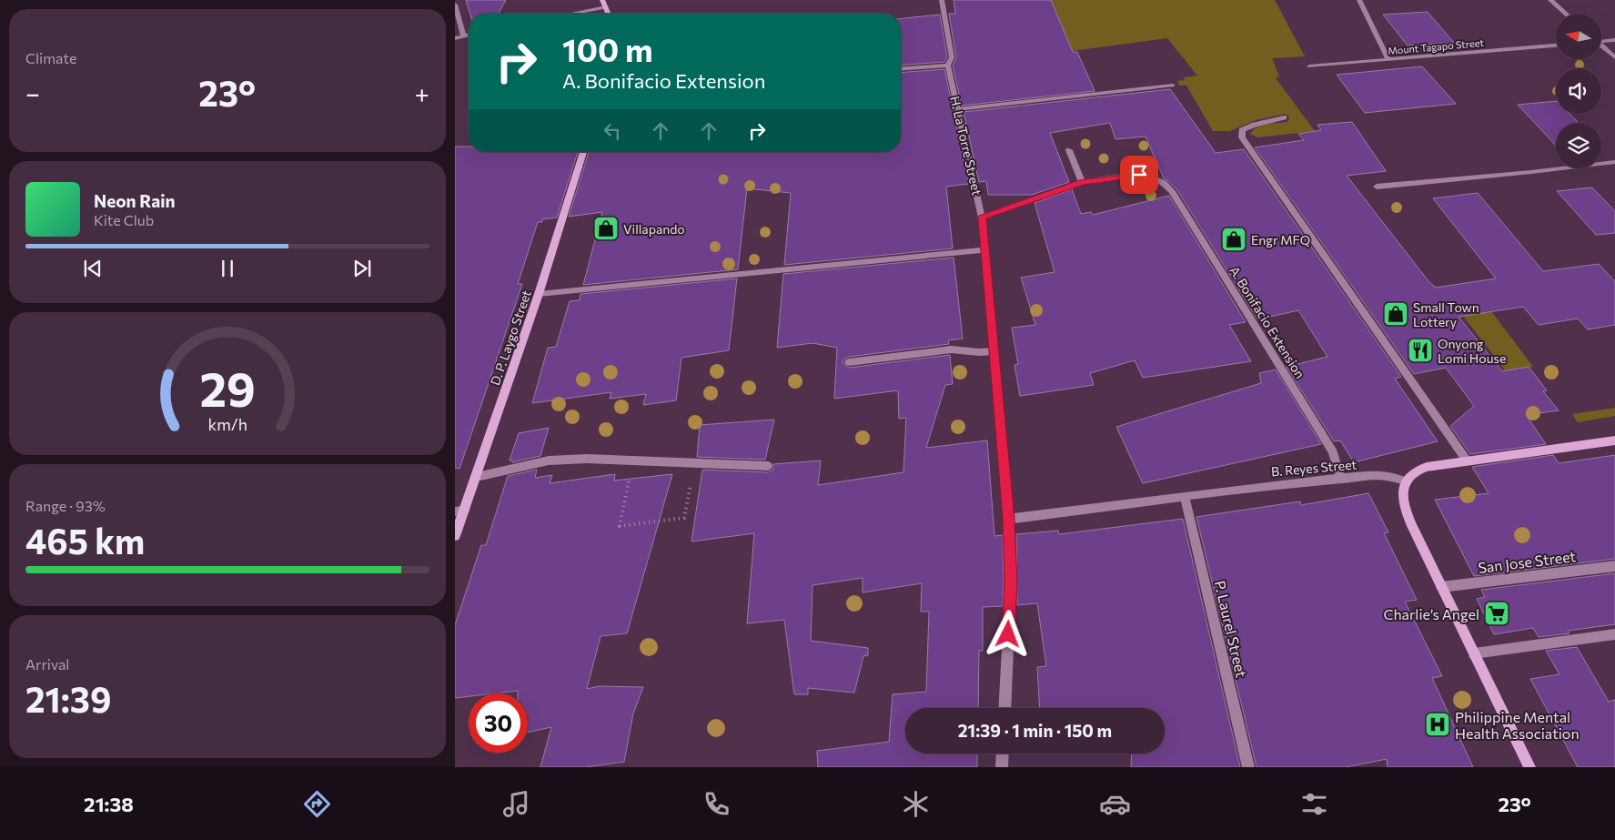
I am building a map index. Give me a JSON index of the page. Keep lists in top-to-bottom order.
{
  "streets": {
    "main road": ["D. P. Laygo Street"],
    "street": [
      "Mount Tagapo Street",
      "H. La Torre Street",
      "A. Bonifacio Extension",
      "B. Reyes Street",
      "San Jose Street",
      "P. Laurel Street"
    ]
  },
  "crossings": [
    ["H. La Torre Street", "A. Bonifacio Extension"],
    ["H. La Torre Street", "B. Reyes Street"],
    ["A. Bonifacio Extension", "B. Reyes Street"],
    ["B. Reyes Street", "P. Laurel Street"]
  ],
  "places": {
    "shop": ["Villapando", "Engr MFQ", "Small Town Lottery"],
    "restaurant": ["Onyong Lomi House"],
    "supermarket": ["Charlie’s Angel"],
    "hospital": ["Philippine Mental Health Association"]
  },
  "north": "left",
  "page": {
    "tile": [
      "Climate",
      ["Range · 93%", "465 km"],
      ["Arrival", "21:39"]
    ],
    "turn": ["100 m", "A. Bonifacio Extension"],
    "heat": ["−", "23°", "+"],
    "song": ["Neon Rain", "Kite Club"],
    "limit": "30",
    "trip": "21:39 · 1 min · 150 m",
    "tabs": ["21:38", "23°"],
    "gauge": ["29", "km/h"]
  }
}
